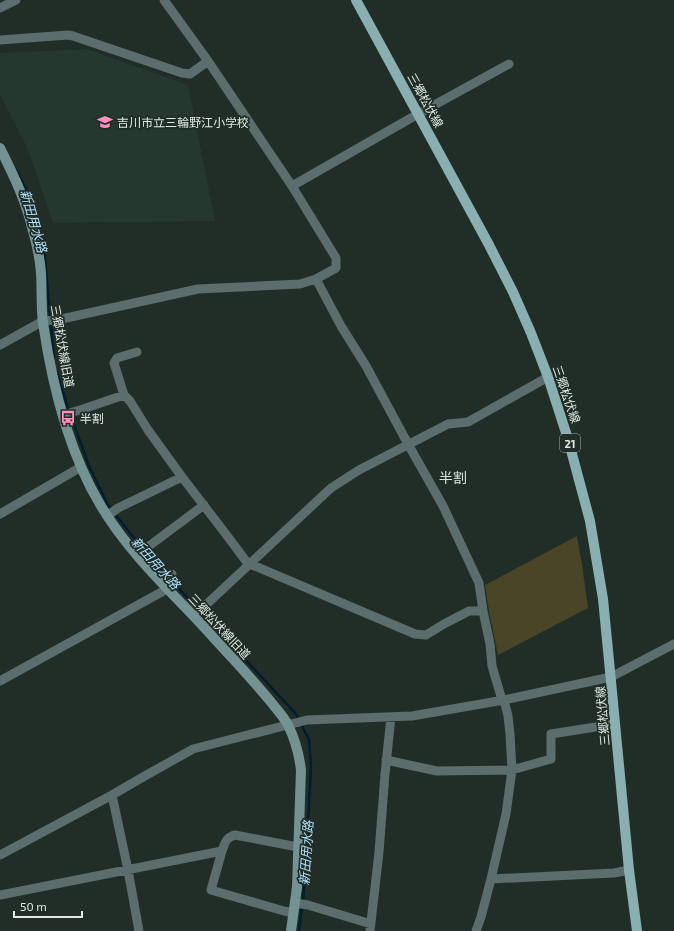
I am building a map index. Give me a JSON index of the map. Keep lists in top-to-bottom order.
{
  "streets": {
    "main road": ["三郷松伏線", "21"],
    "street": ["三郷松伏線旧道"]
  },
  "districts": ["半割"],
  "water": ["新田用水路"],
  "places": {
    "school or university": ["吉川市立三輪野江小学校"],
    "bus stop": ["半割"]
  },
  "scale_bar": "50 m"
}
